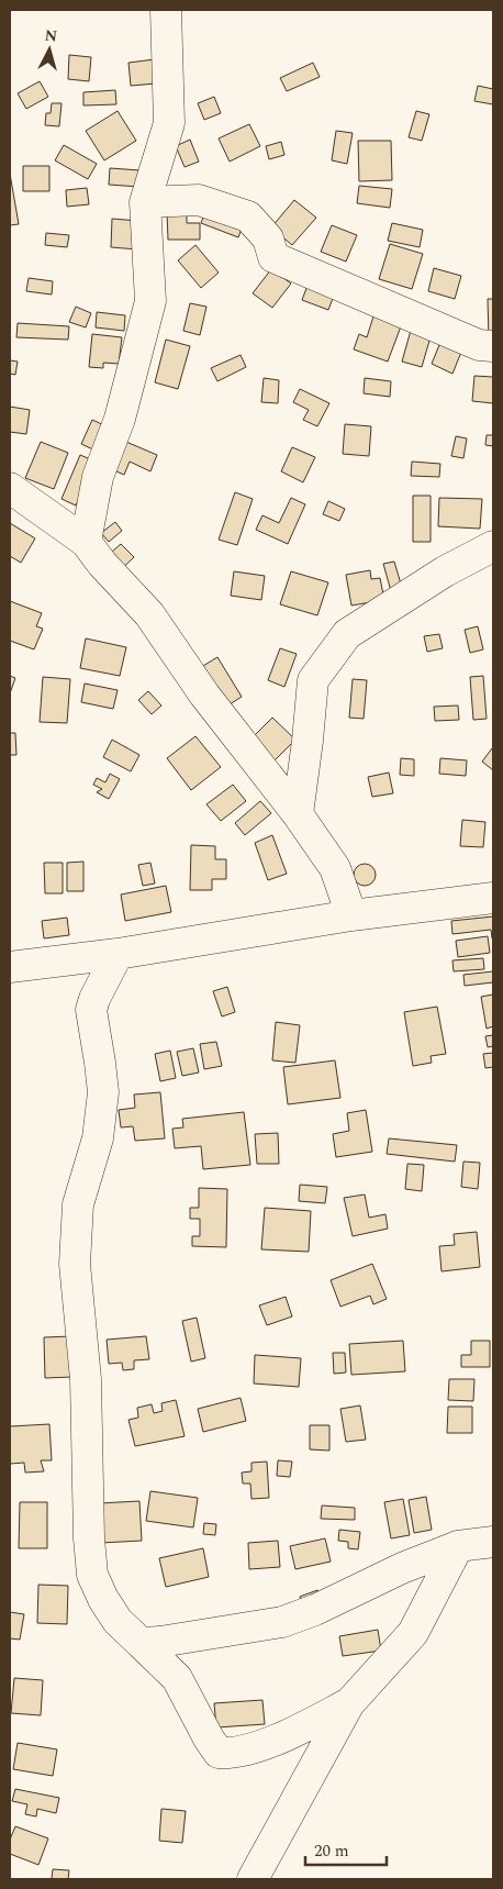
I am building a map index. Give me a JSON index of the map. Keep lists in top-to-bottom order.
{
  "scale_bar": "20 m",
  "north": "top"
}
